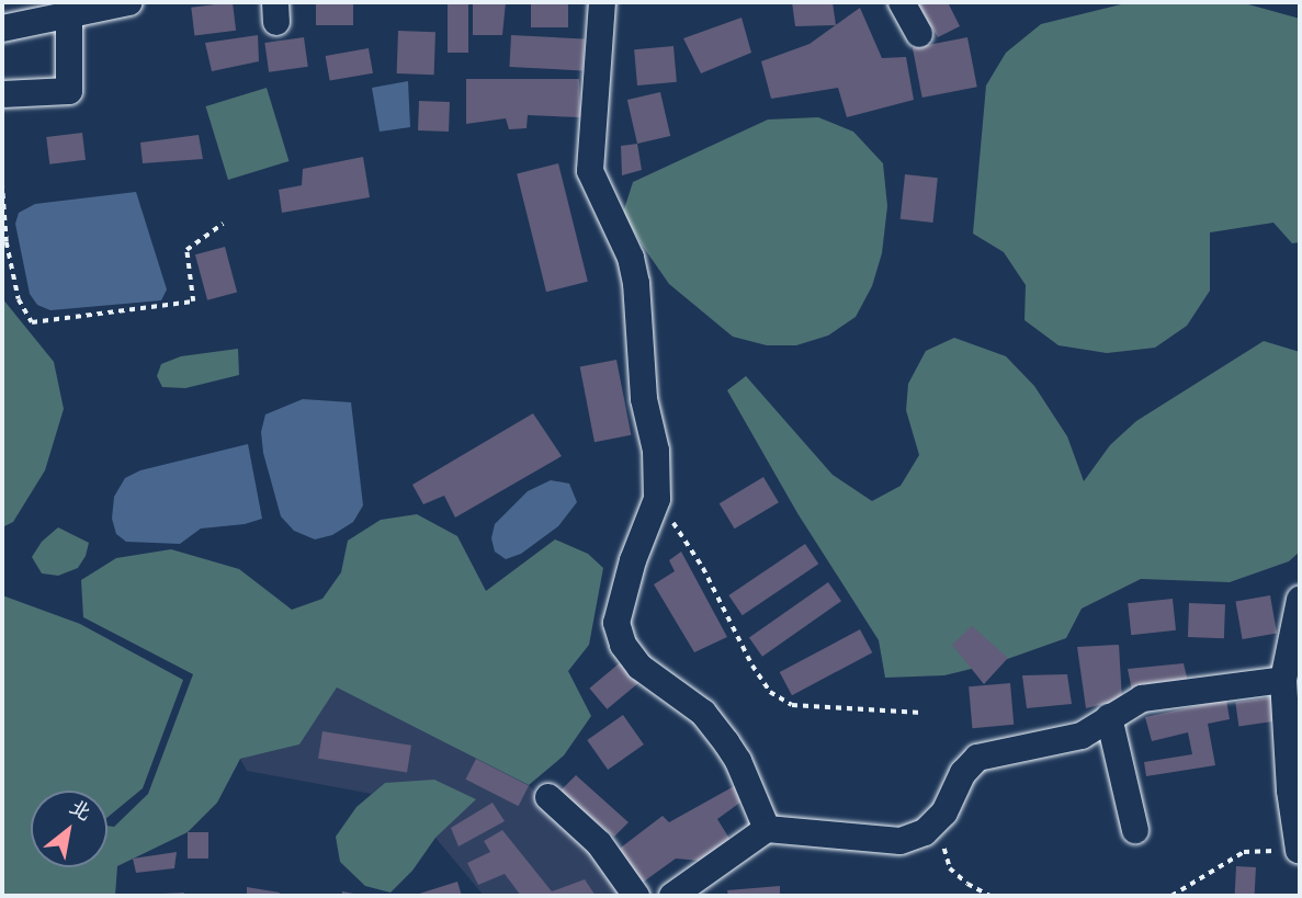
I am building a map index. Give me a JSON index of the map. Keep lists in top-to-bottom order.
{
  "north": "top right"
}
